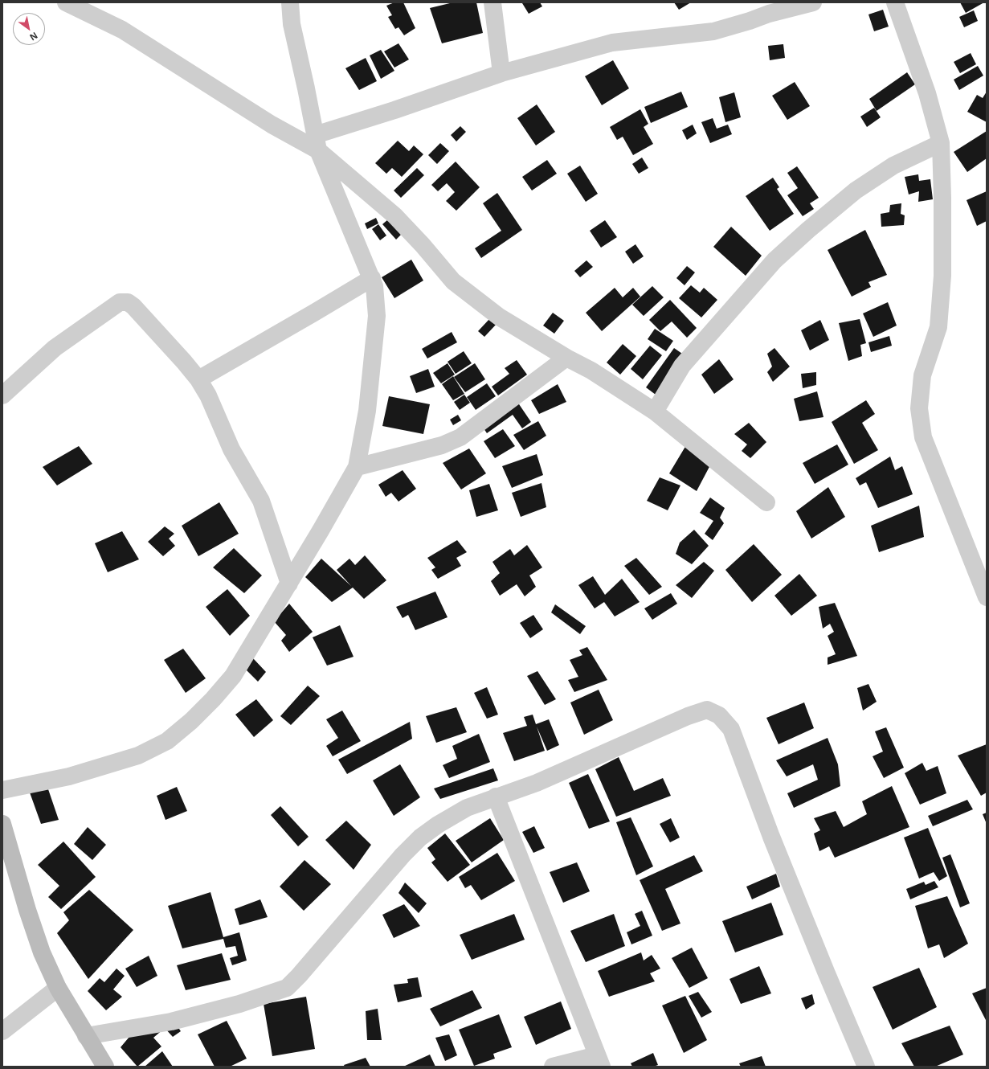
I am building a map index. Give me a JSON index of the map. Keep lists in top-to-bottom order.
{
  "north": "bottom right"
}
